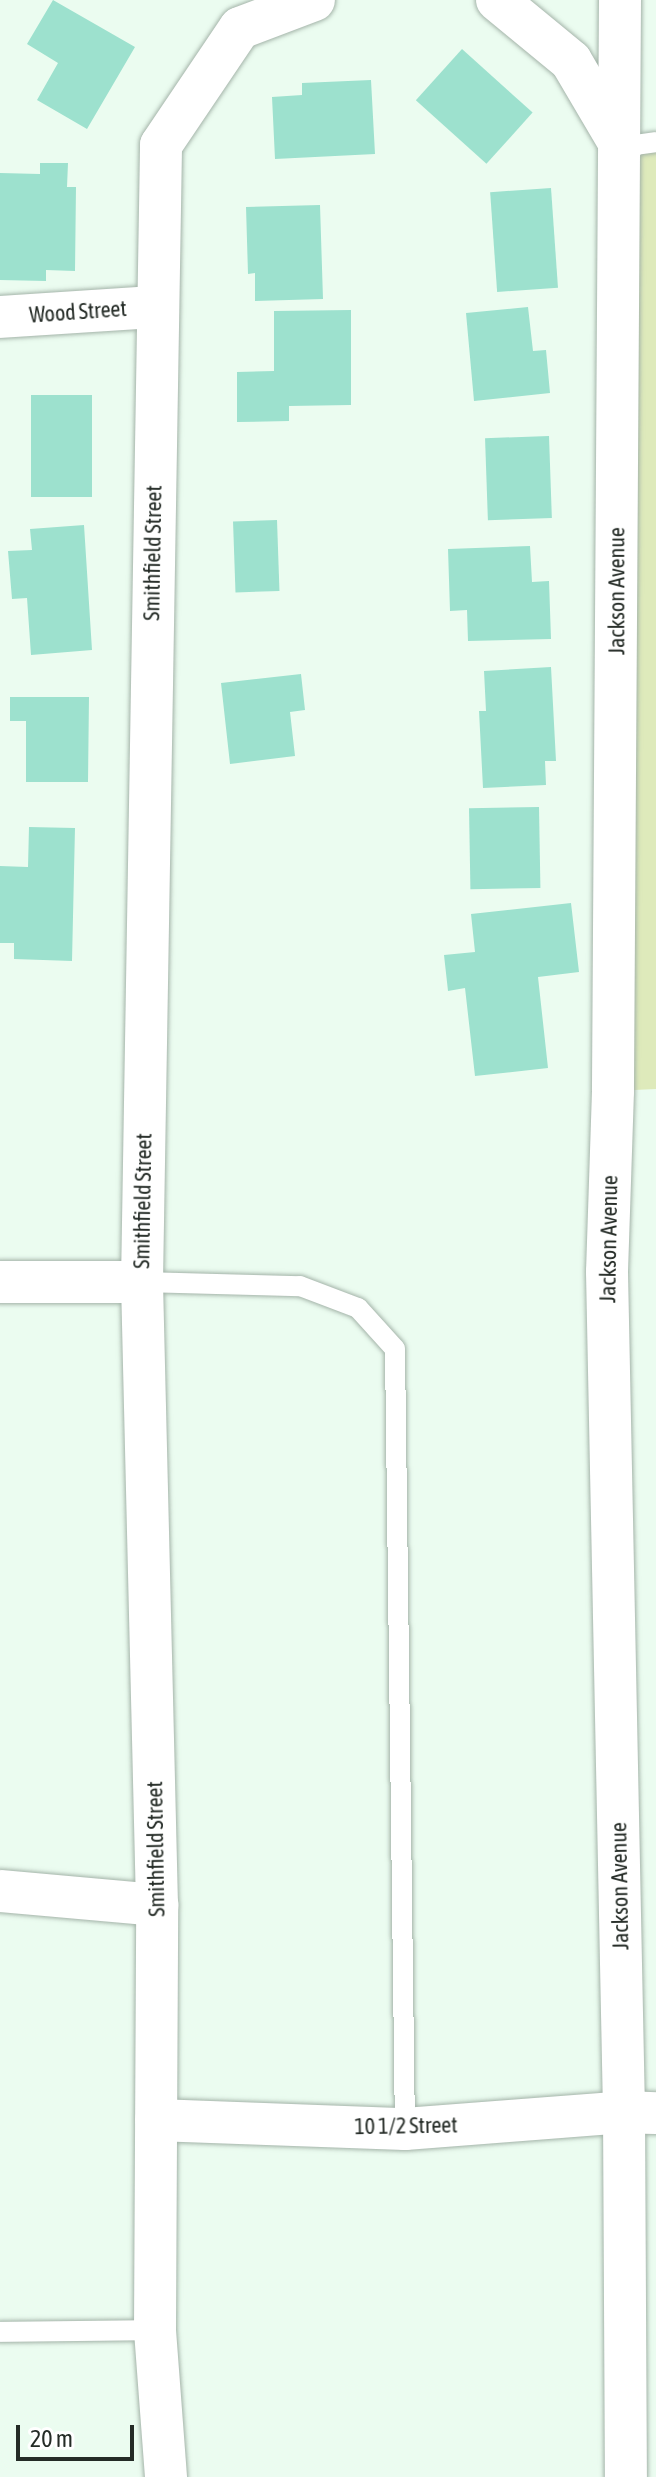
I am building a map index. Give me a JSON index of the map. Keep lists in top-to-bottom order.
{
  "streets": {
    "street": [
      "Wood Street",
      "Smithfield Street",
      "Jackson Avenue",
      "10 1/2 Street"
    ]
  },
  "crossings": [
    ["Wood Street", "Smithfield Street"],
    ["Smithfield Street", "10 1/2 Street"],
    ["Jackson Avenue", "10 1/2 Street"]
  ],
  "scale_bar": "20 m"
}
